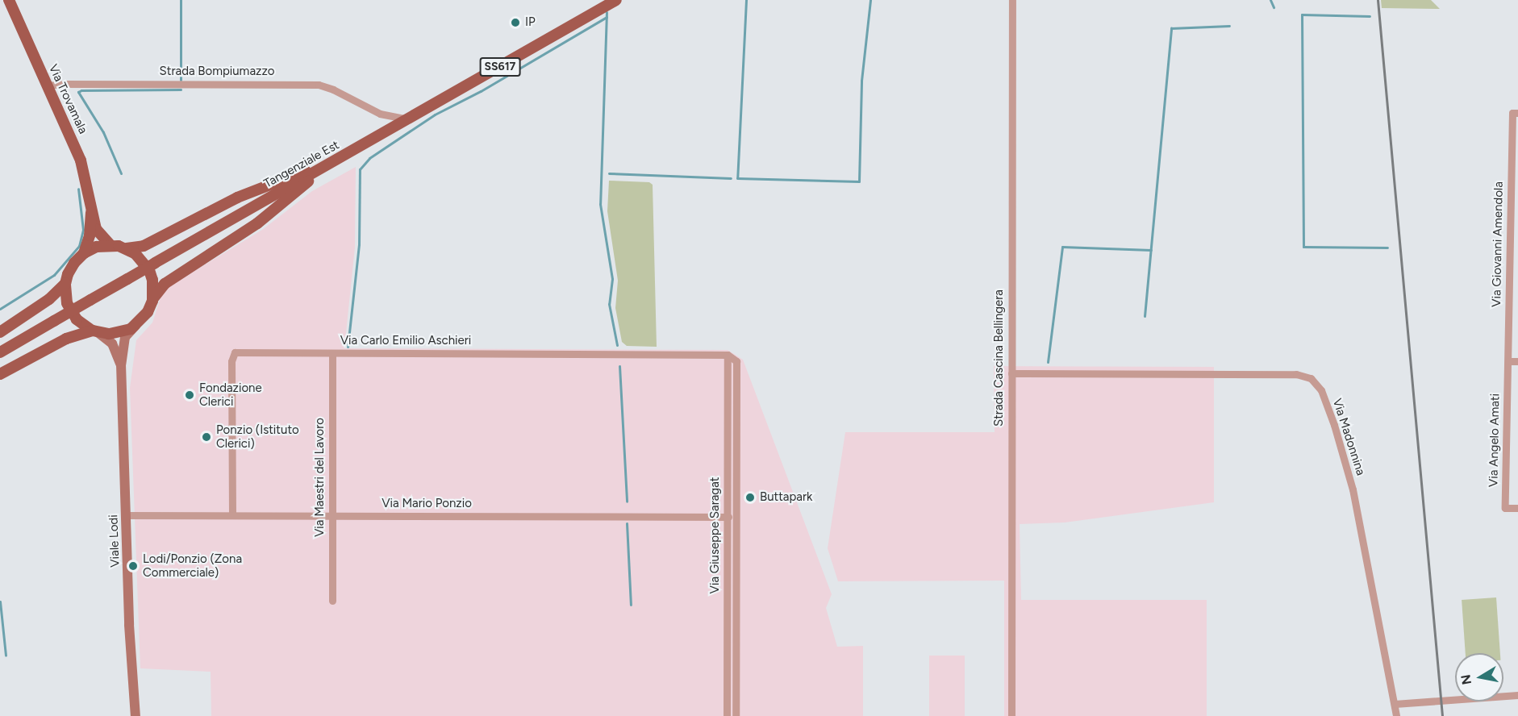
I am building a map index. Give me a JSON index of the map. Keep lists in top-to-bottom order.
{
  "streets": {
    "main road": ["SS617", "Via Trovamala", "Tangenziale Est"],
    "street": [
      "Strada Bompiumazzo",
      "Via Giovanni Amendola",
      "Via Carlo Emilio Aschieri",
      "Strada Cascina Bellingera",
      "Via Madonnina",
      "Via Angelo Amati",
      "Via Maestri del Lavoro",
      "Via Mario Ponzio",
      "Via Giuseppe Saragat",
      "Viale Lodi"
    ]
  },
  "crossings": [
    ["Strada Bompiumazzo", "Via Trovamala"],
    ["Strada Bompiumazzo", "Tangenziale Est"],
    ["Via Trovamala", "Viale Lodi"],
    ["Via Giovanni Amendola", "Via Angelo Amati"],
    ["Via Carlo Emilio Aschieri", "Via Maestri del Lavoro"],
    ["Via Carlo Emilio Aschieri", "Via Mario Ponzio"],
    ["Via Carlo Emilio Aschieri", "Via Giuseppe Saragat"],
    ["Strada Cascina Bellingera", "Via Madonnina"],
    ["Via Maestri del Lavoro", "Via Mario Ponzio"],
    ["Via Mario Ponzio", "Via Giuseppe Saragat"],
    ["Via Mario Ponzio", "Viale Lodi"]
  ],
  "places": [
    "IP",
    "Fondazione Clerici",
    "Ponzio (Istituto Clerici)",
    "Buttapark",
    "Lodi/Ponzio (Zona Commerciale)"
  ],
  "north": "left"
}
